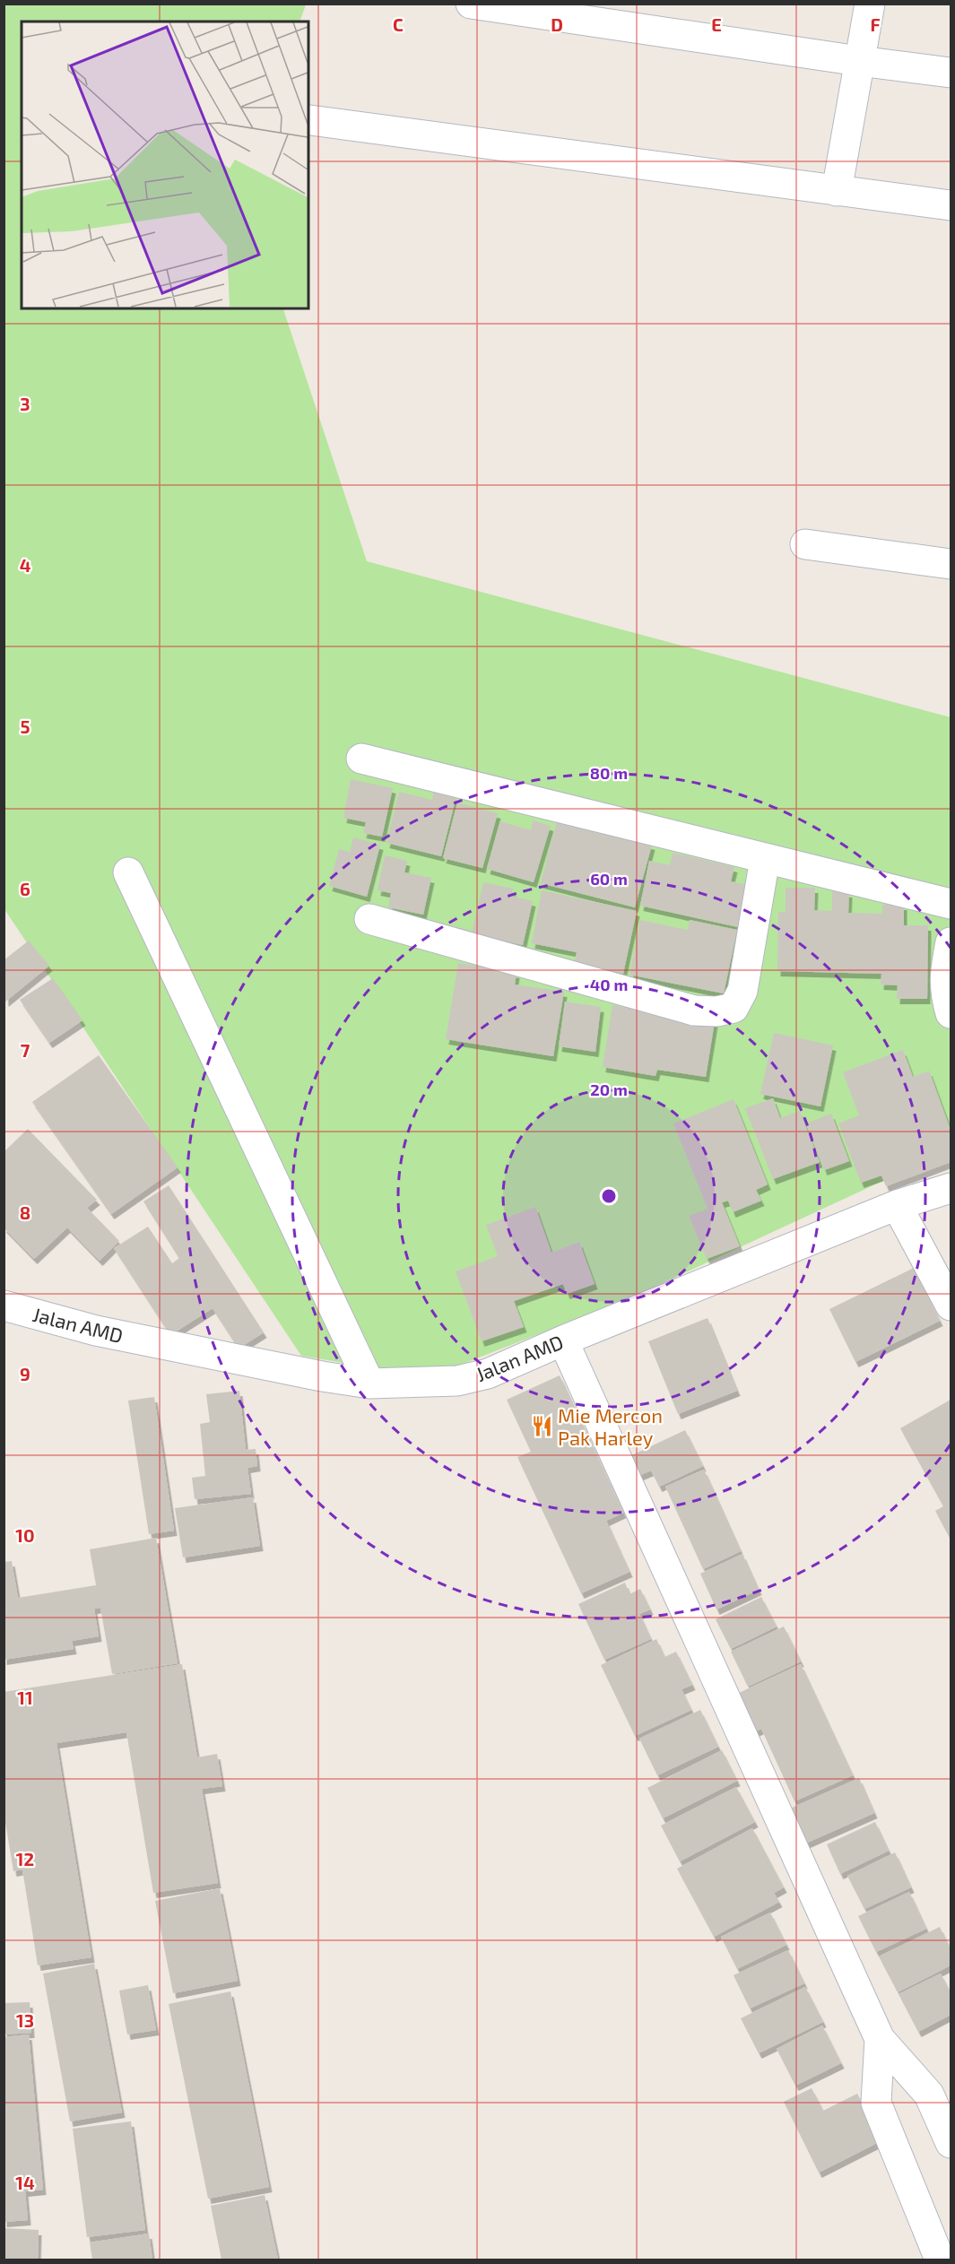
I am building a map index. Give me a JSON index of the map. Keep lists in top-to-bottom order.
{
  "streets": {
    "street": ["Jalan AMD"]
  },
  "places": {
    "restaurant": ["Mie Mercon Pak Harley"]
  },
  "grid": {
    "columns": [
      "C",
      "D",
      "E",
      "F"
    ],
    "rows": [
      "3",
      "4",
      "5",
      "6",
      "7",
      "8",
      "9",
      "10",
      "11",
      "12",
      "13",
      "14"
    ]
  },
  "rings": [
    "80 m",
    "60 m",
    "40 m",
    "20 m"
  ]
}
